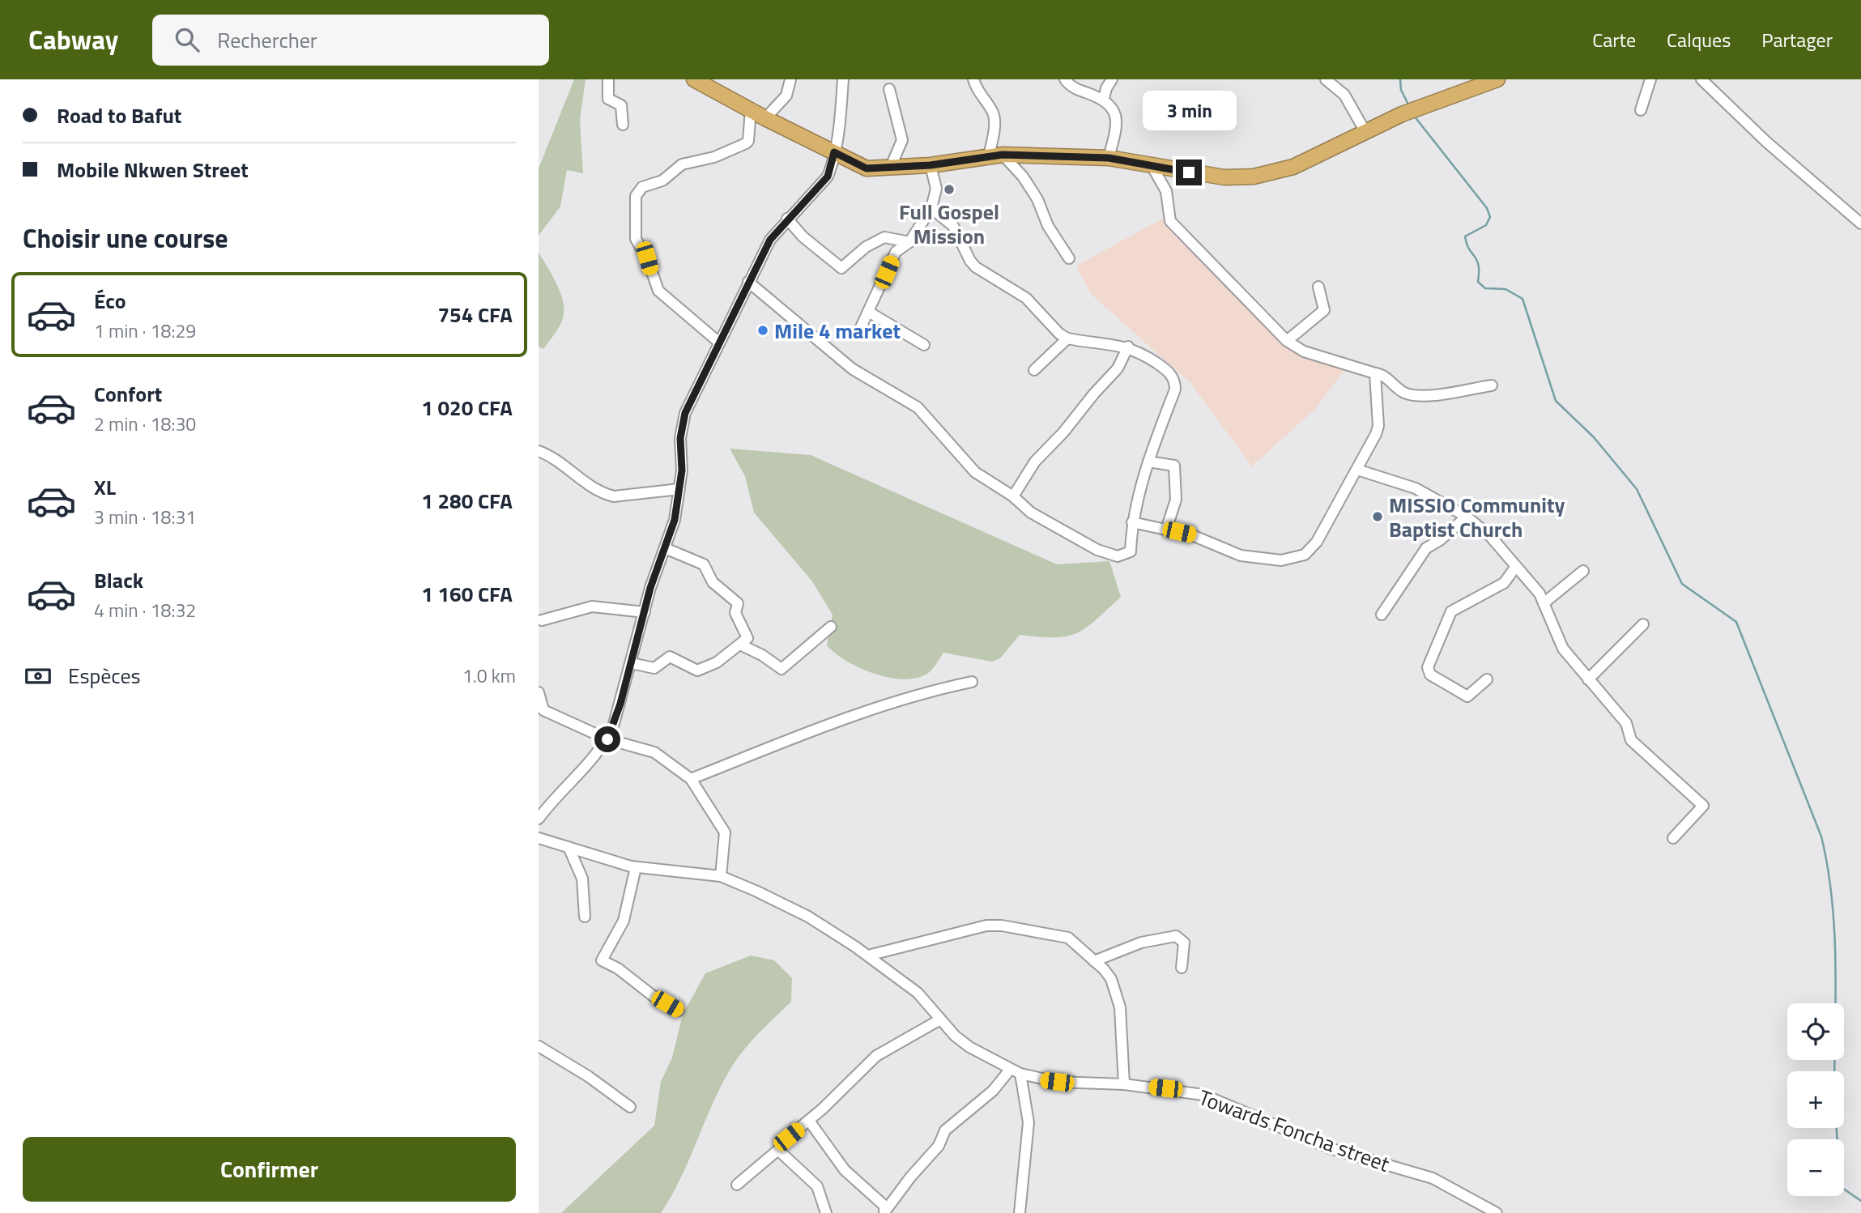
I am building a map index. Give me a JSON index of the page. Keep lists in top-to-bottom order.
{
  "streets": {
    "street": ["Towards Foncha street"]
  },
  "places": ["Full Gospel Mission", "Mile 4 market", "MISSIO Community Baptist Church"],
  "page": {
    "header": "Cabway",
    "search": "Rechercher",
    "nav": ["Carte", "Calques", "Partager"],
    "banner": ["Road to Bafut", "Mobile Nkwen Street"],
    "bubble": "3 min",
    "heading": "Choisir une course",
    "list": [
      {
        "name": "Éco",
        "note": "1 min · 18:29",
        "value": "754 CFA"
      },
      {
        "name": "Confort",
        "note": "2 min · 18:30",
        "value": "1 020 CFA"
      },
      {
        "name": "XL",
        "note": "3 min · 18:31",
        "value": "1 280 CFA"
      },
      {
        "name": "Black",
        "note": "4 min · 18:32",
        "value": "1 160 CFA"
      }
    ],
    "pay": ["Espèces", "1.0 km"],
    "map_buttons": ["+", "−"],
    "buttons": "Confirmer"
  }
}
